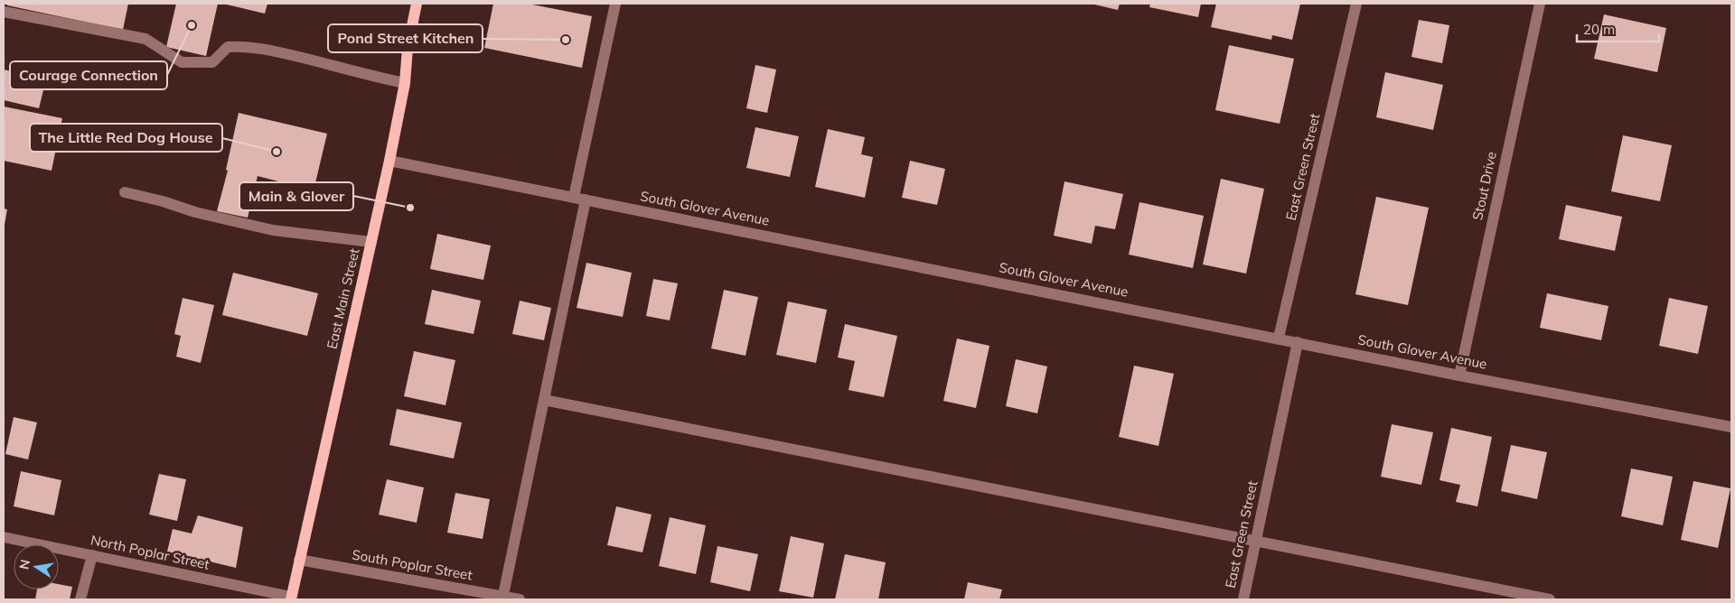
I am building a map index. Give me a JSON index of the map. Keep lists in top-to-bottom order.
{
  "streets": {
    "main road": ["East Main Street"],
    "street": [
      "East Green Street",
      "Stout Drive",
      "South Glover Avenue",
      "North Poplar Street",
      "South Poplar Street"
    ]
  },
  "crossings": [
    ["East Green Street", "South Glover Avenue"],
    ["Stout Drive", "South Glover Avenue"],
    ["South Glover Avenue", "East Main Street"],
    ["East Main Street", "North Poplar Street"],
    ["East Main Street", "South Poplar Street"]
  ],
  "places": [
    "Courage Connection",
    "Pond Street Kitchen",
    "The Little Red Dog House",
    "Main & Glover"
  ],
  "scale_bar": "20 m",
  "north": "left"
}
